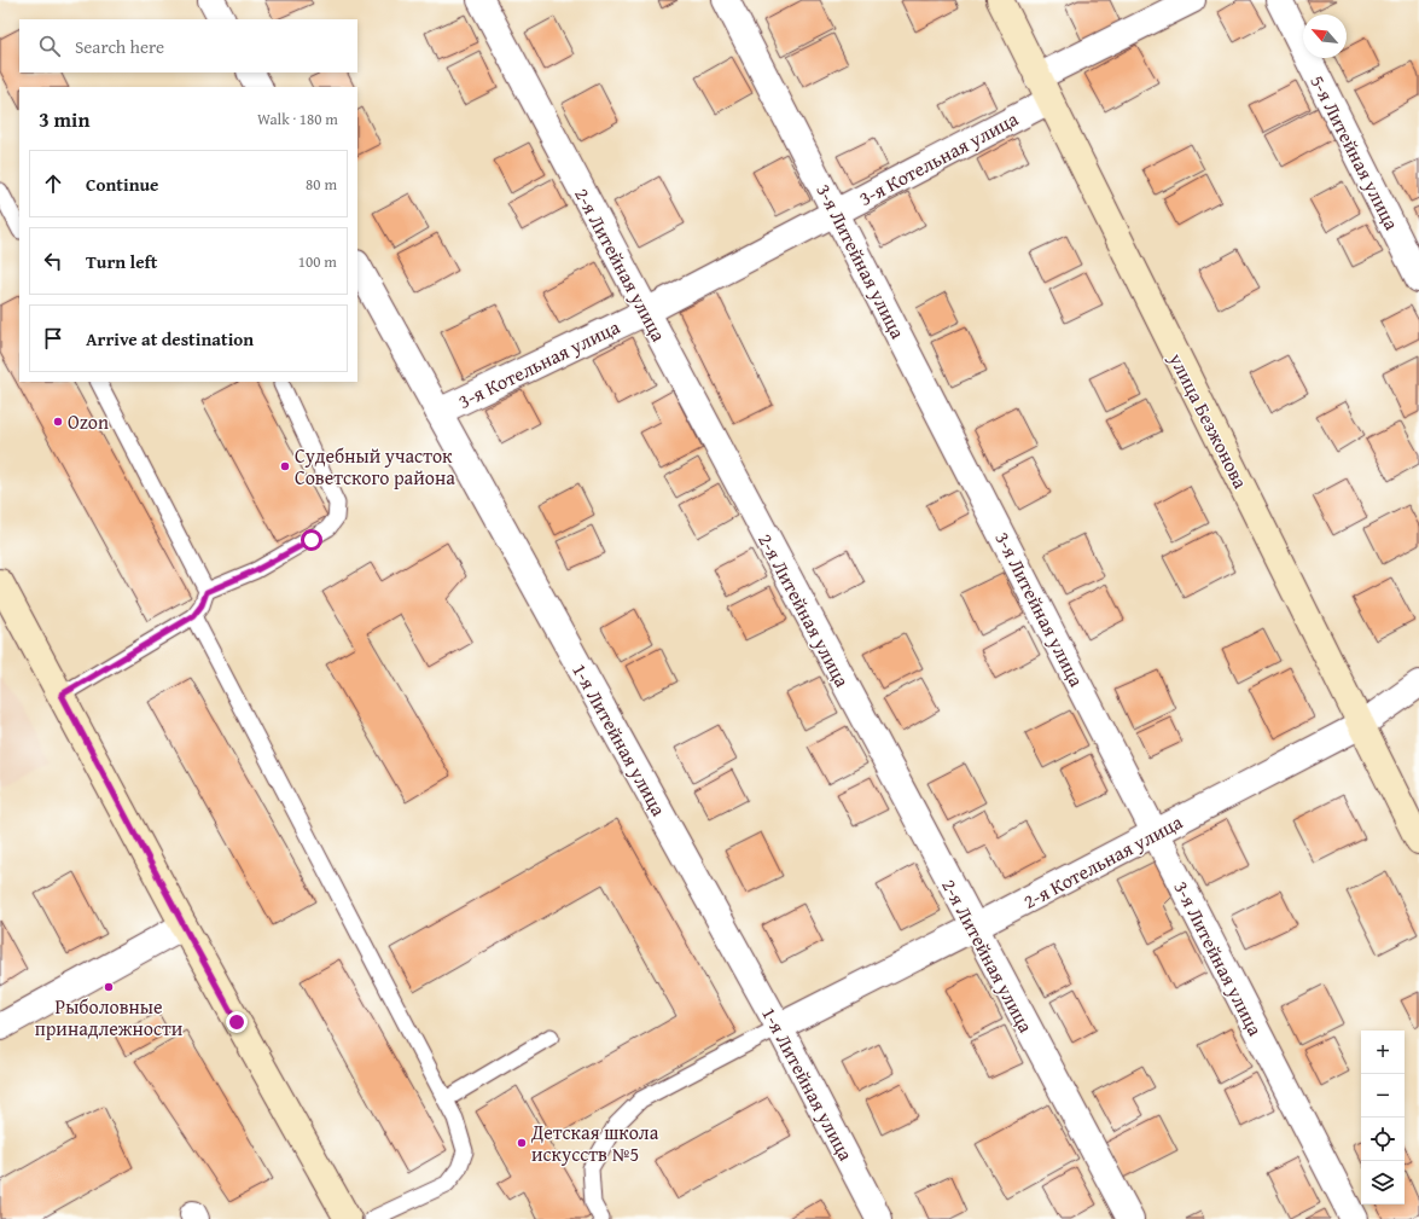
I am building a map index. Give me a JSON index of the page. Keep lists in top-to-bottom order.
{
  "streets": {
    "street": [
      "5-я Литейная улица",
      "3-я Котельная улица",
      "3-я Литейная улица",
      "2-я Литейная улица",
      "улица Безжонова",
      "1-я Литейная улица",
      "2-я Котельная улица"
    ]
  },
  "crossings": [
    ["3-я Котельная улица", "3-я Литейная улица"],
    ["3-я Котельная улица", "2-я Литейная улица"],
    ["3-я Котельная улица", "улица Безжонова"],
    ["3-я Котельная улица", "1-я Литейная улица"],
    ["3-я Литейная улица", "2-я Котельная улица"],
    ["2-я Литейная улица", "2-я Котельная улица"],
    ["улица Безжонова", "2-я Котельная улица"],
    ["1-я Литейная улица", "2-я Котельная улица"]
  ],
  "places": [
    "Ozon",
    "Судебный участок Советского района",
    "Рыболовные принадлежности",
    "Детская школа искусств №5"
  ],
  "north": "top left",
  "page": {
    "search": "Search here",
    "heading": ["3 min", "Walk · 180 m"],
    "list": [
      ["Continue", "80 m"],
      ["Turn left", "100 m"],
      "Arrive at destination"
    ],
    "map_buttons": ["+", "−"]
  }
}
